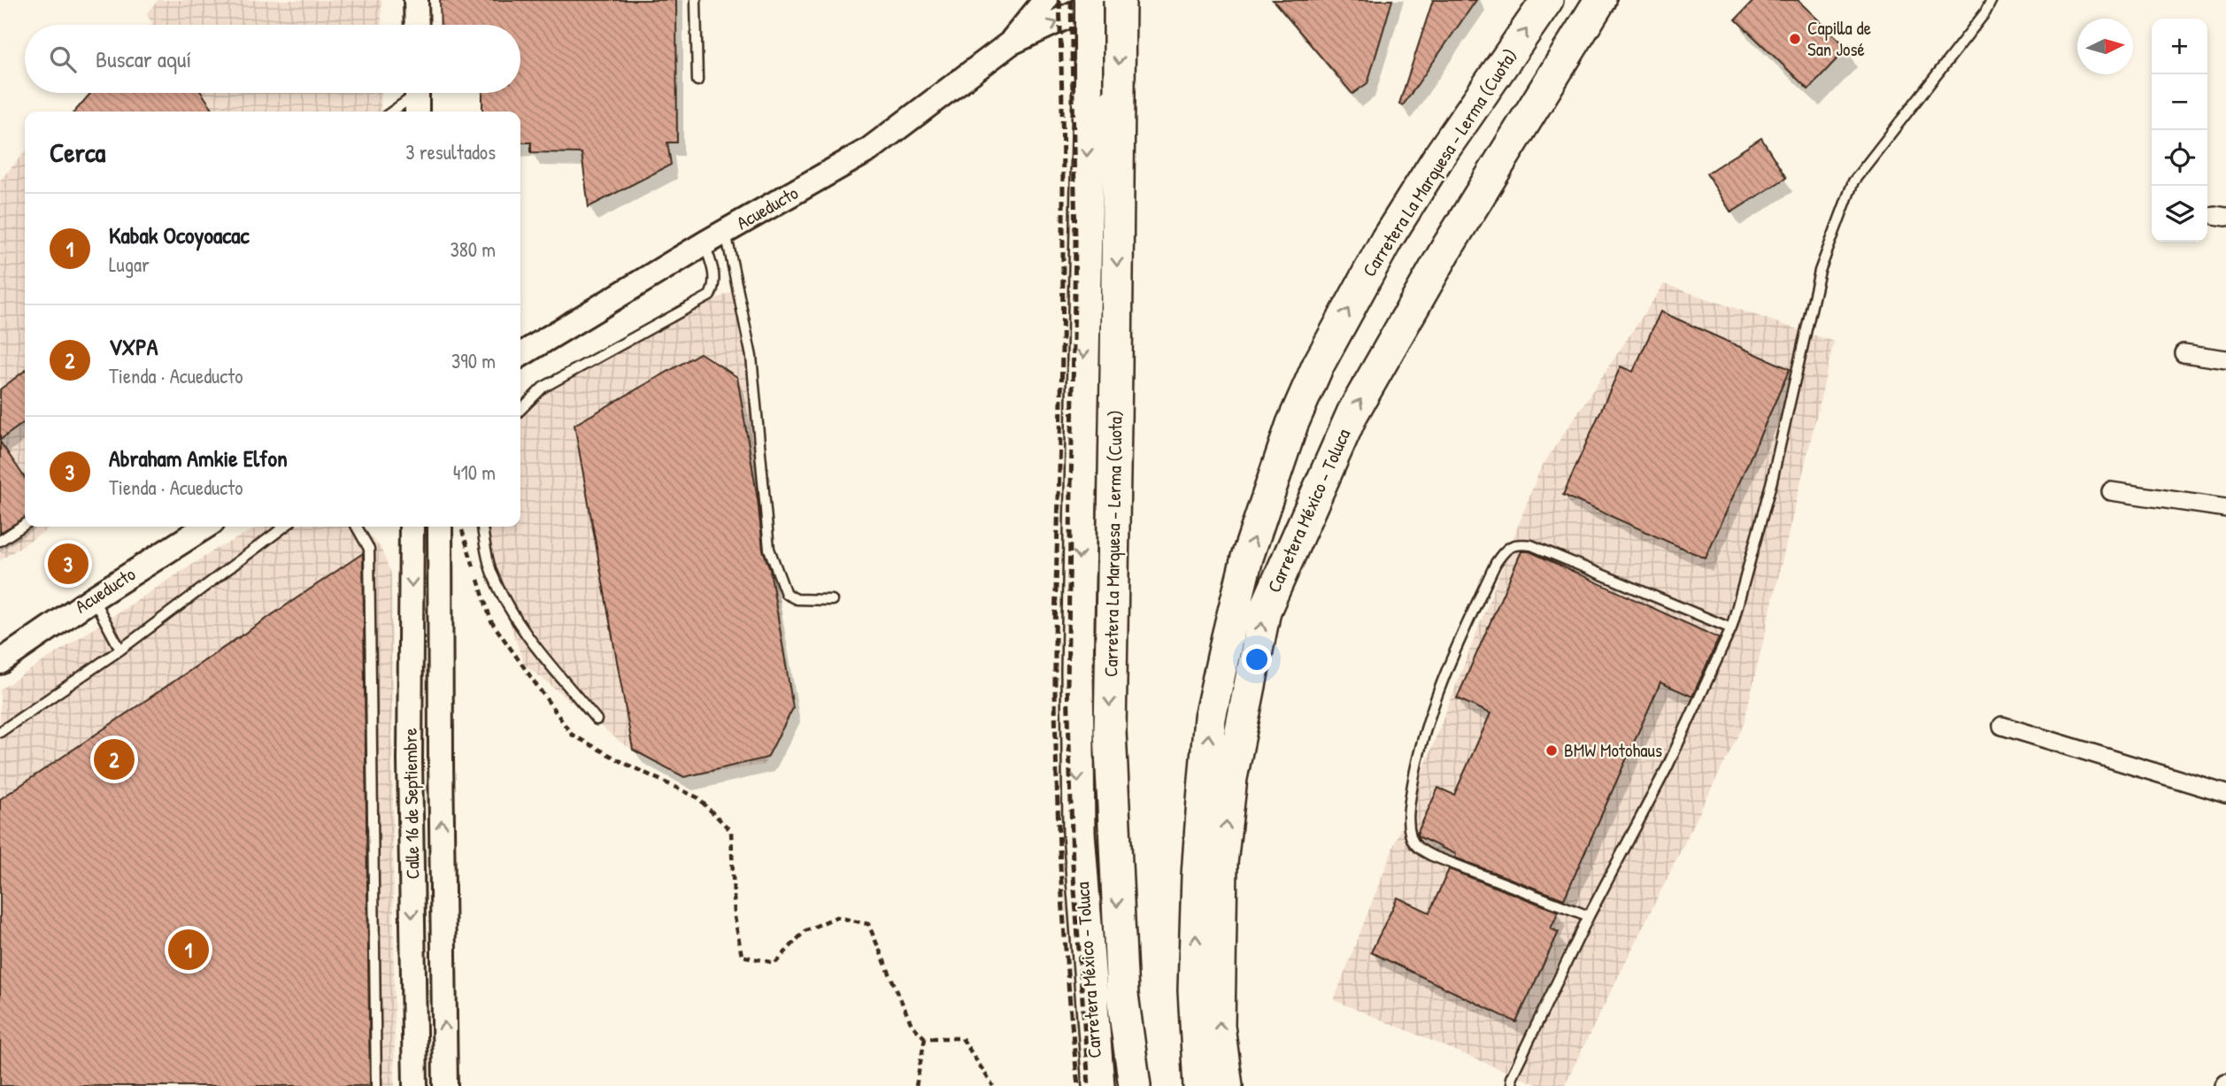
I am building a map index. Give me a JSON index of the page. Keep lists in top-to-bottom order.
{
  "streets": {
    "highway": ["Carretera La Marquesa - Lerma (Cuota)", "Carretera México - Toluca"],
    "main road": ["Acueducto", "Calle 16 de Septiembre"]
  },
  "places": ["Capilla de San José", "BMW Motohaus"],
  "north": "right",
  "page": {
    "map_buttons": ["+", "−"],
    "search": "Buscar aquí",
    "heading": ["Cerca", "3 resultados"],
    "list": [
      {
        "mark": "1",
        "name": "Kabak Ocoyoacac",
        "note": "Lugar",
        "value": "380 m"
      },
      {
        "mark": "2",
        "name": "VXPA",
        "note": "Tienda · Acueducto",
        "value": "390 m"
      },
      {
        "mark": "3",
        "name": "Abraham Amkie Elfon",
        "note": "Tienda · Acueducto",
        "value": "410 m"
      }
    ],
    "pins": ["3", "2", "1"]
  }
}
